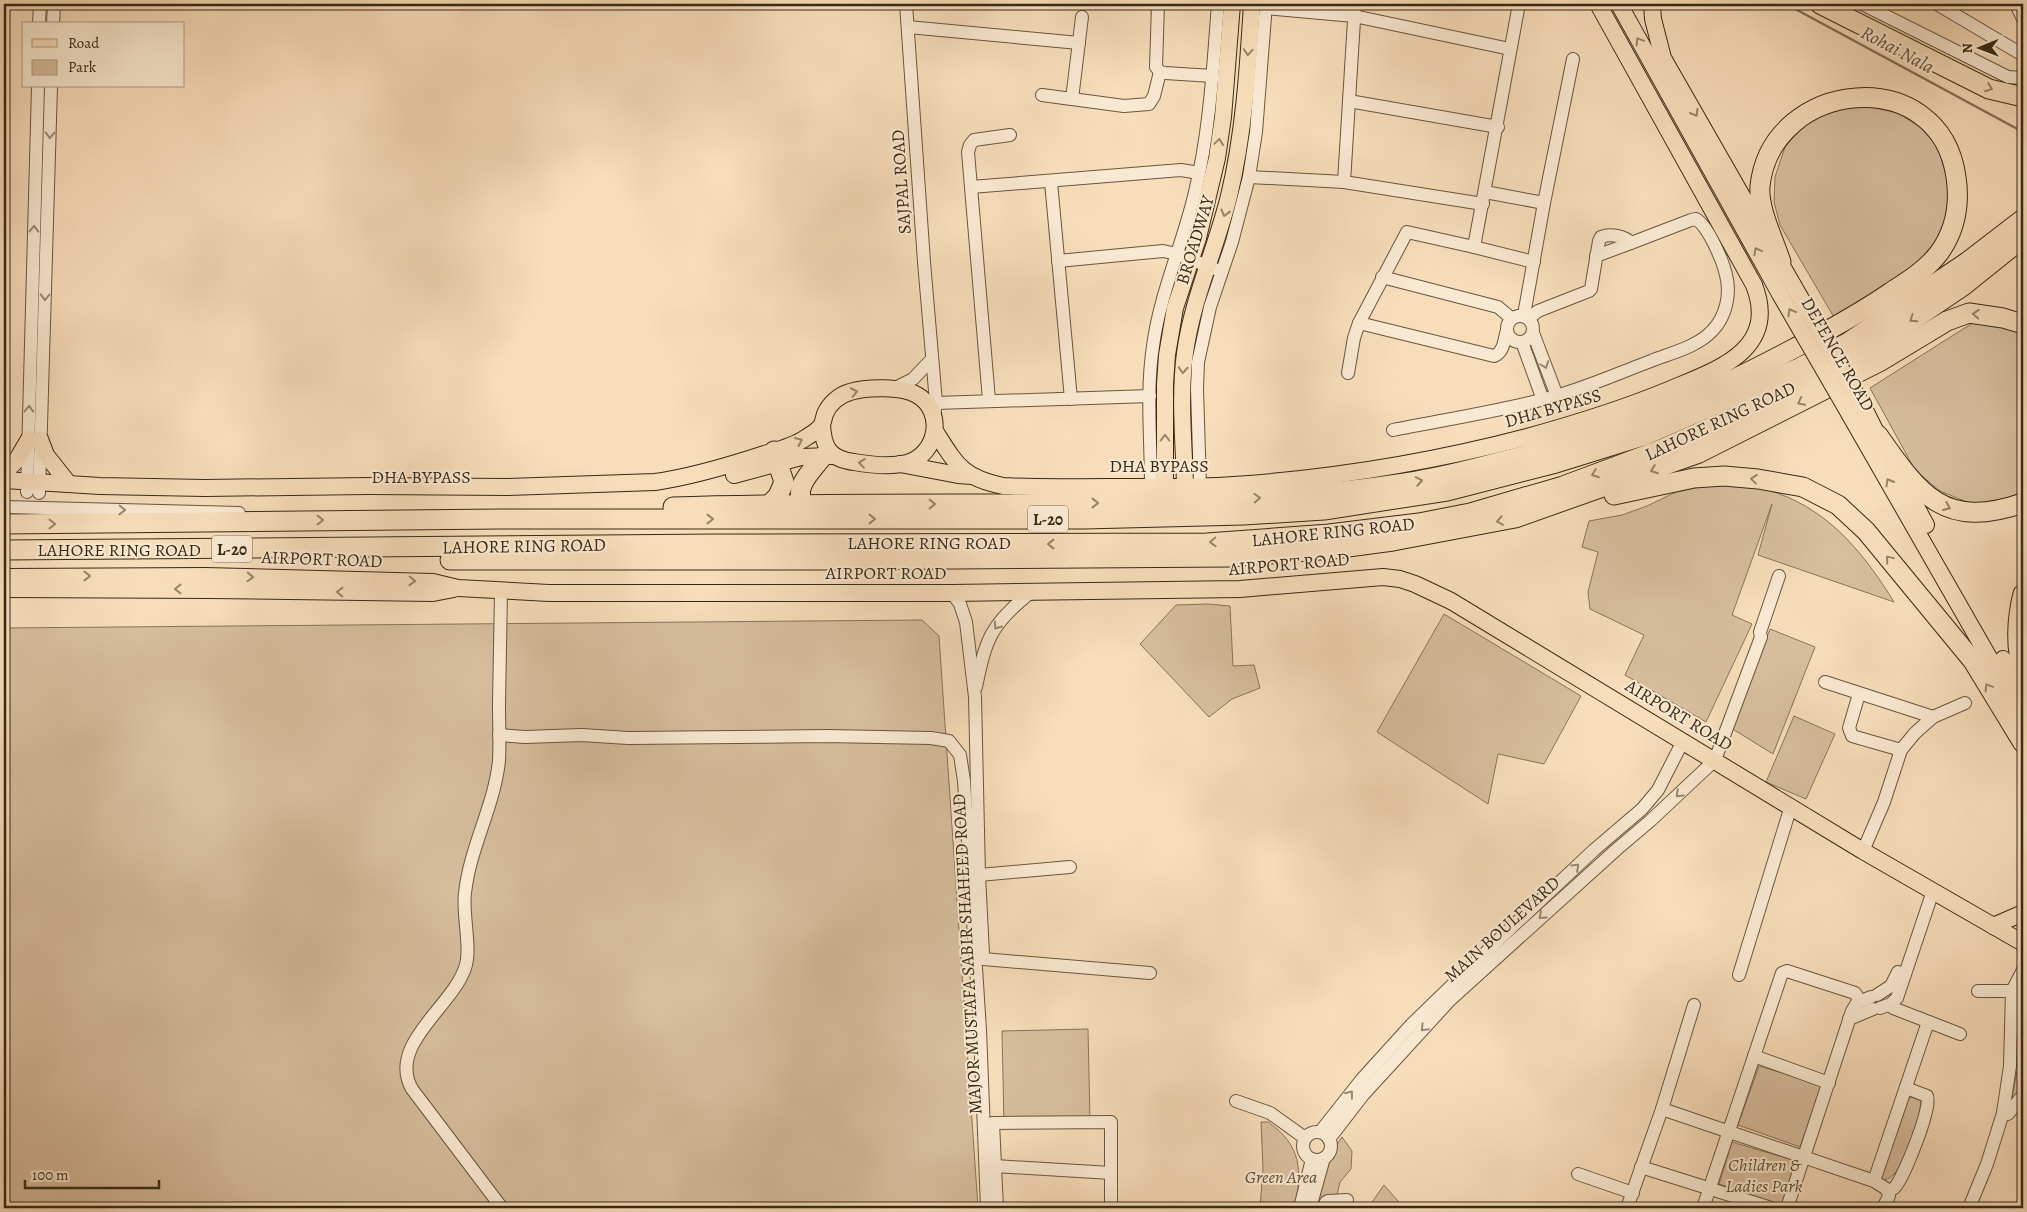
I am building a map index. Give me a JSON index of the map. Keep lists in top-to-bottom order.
{
  "streets": {
    "highway": ["LAHORE RING ROAD", "L-20"],
    "main road": [
      "BROADWAY",
      "DEFENCE ROAD",
      "DHA BYPASS",
      "AIRPORT ROAD"
    ],
    "street": ["SAJPAL ROAD", "MAIN BOULEVARD", "MAJOR MUSTAFA SABIR SHAHEED ROAD"]
  },
  "crossings": [
    ["SAJPAL ROAD", "DHA BYPASS"],
    ["BROADWAY", "DHA BYPASS"],
    ["AIRPORT ROAD", "MAIN BOULEVARD"]
  ],
  "water": ["Rohai Nala"],
  "parks": ["Children & Ladies Park", "Green Area"],
  "legend": ["Road", "Park"],
  "scale_bar": "100 m",
  "north": "left"
}
